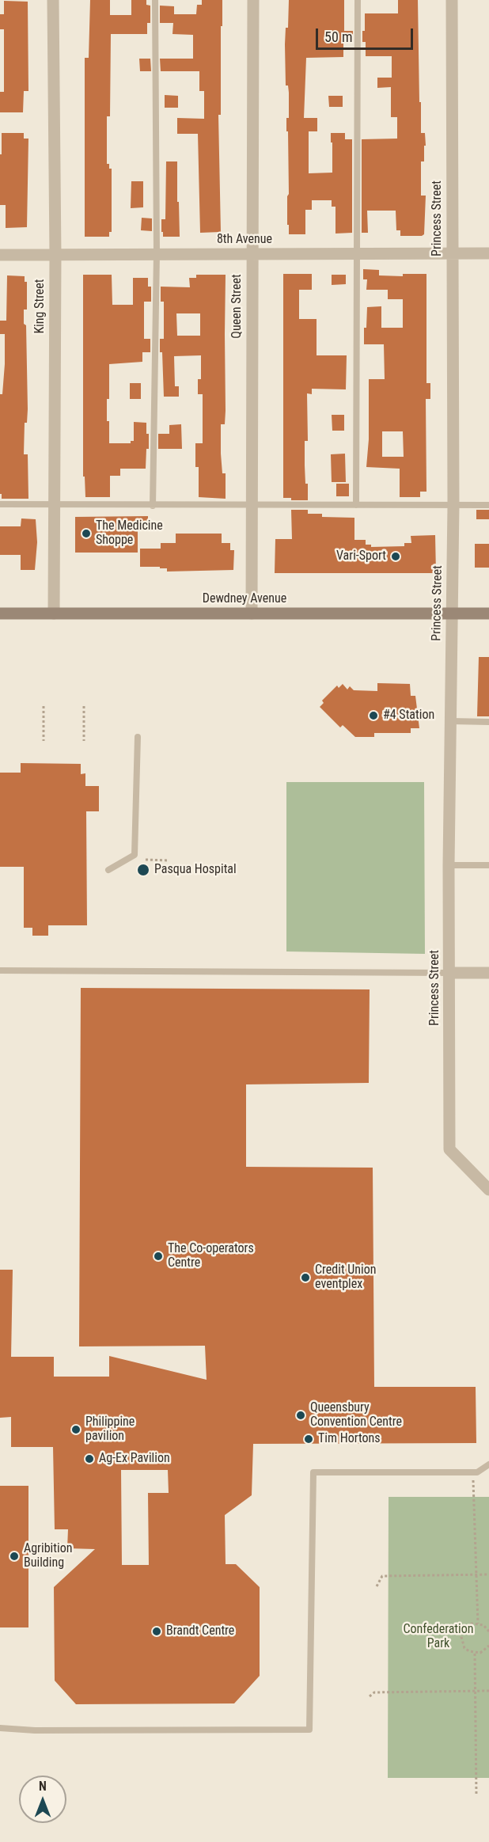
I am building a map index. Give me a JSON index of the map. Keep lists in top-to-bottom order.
{
  "streets": {
    "main road": ["Dewdney Avenue"],
    "street": [
      "Princess Street",
      "8th Avenue",
      "King Street",
      "Queen Street"
    ]
  },
  "crossings": [
    ["Princess Street", "8th Avenue"],
    ["Princess Street", "Dewdney Avenue"],
    ["8th Avenue", "King Street"],
    ["8th Avenue", "Queen Street"],
    ["King Street", "Dewdney Avenue"],
    ["Queen Street", "Dewdney Avenue"]
  ],
  "parks": ["Confederation Park"],
  "places": [
    "The Medicine Shoppe",
    "Vari-Sport",
    "#4 Station",
    "Pasqua Hospital",
    "The Co-operators Centre",
    "Credit Union eventplex",
    "Queensbury Convention Centre",
    "Philippine pavilion",
    "Tim Hortons",
    "Ag-Ex Pavilion",
    "Agribition Building",
    "Brandt Centre"
  ],
  "scale_bar": "50 m",
  "north": "top"
}
